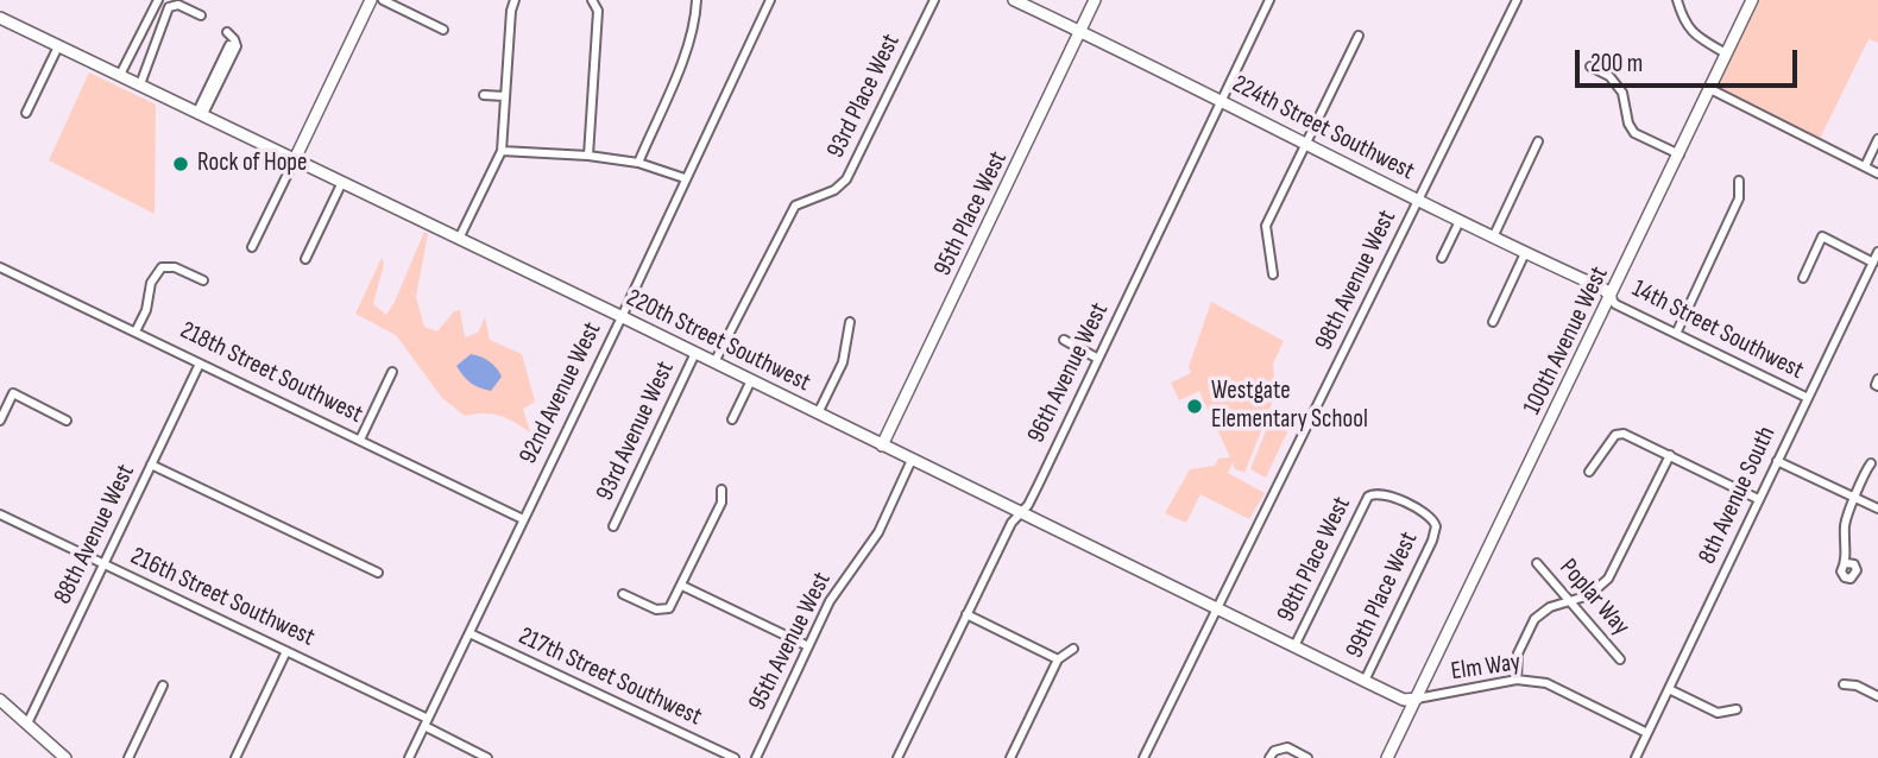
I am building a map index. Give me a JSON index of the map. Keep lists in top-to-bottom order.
{
  "streets": {
    "main road": [
      "224th Street Southwest",
      "95th Place West",
      "220th Street Southwest",
      "100th Avenue West"
    ],
    "street": [
      "93rd Place West",
      "98th Avenue West",
      "14th Street Southwest",
      "218th Street Southwest",
      "96th Avenue West",
      "92nd Avenue West",
      "93rd Avenue West",
      "8th Avenue South",
      "88th Avenue West",
      "98th Place West",
      "99th Place West",
      "216th Street Southwest",
      "Poplar Way",
      "95th Avenue West",
      "Elm Way",
      "217th Street Southwest"
    ]
  },
  "crossings": [
    ["93rd Place West", "220th Street Southwest"],
    ["224th Street Southwest", "95th Place West"],
    ["224th Street Southwest", "98th Avenue West"],
    ["224th Street Southwest", "14th Street Southwest"],
    ["224th Street Southwest", "100th Avenue West"],
    ["224th Street Southwest", "96th Avenue West"],
    ["95th Place West", "220th Street Southwest"],
    ["98th Avenue West", "220th Street Southwest"],
    ["14th Street Southwest", "100th Avenue West"],
    ["14th Street Southwest", "8th Avenue South"],
    ["220th Street Southwest", "100th Avenue West"],
    ["220th Street Southwest", "96th Avenue West"],
    ["220th Street Southwest", "92nd Avenue West"],
    ["220th Street Southwest", "93rd Avenue West"],
    ["220th Street Southwest", "98th Place West"],
    ["220th Street Southwest", "99th Place West"],
    ["220th Street Southwest", "95th Avenue West"],
    ["220th Street Southwest", "Elm Way"],
    ["100th Avenue West", "Elm Way"],
    ["218th Street Southwest", "92nd Avenue West"],
    ["218th Street Southwest", "88th Avenue West"],
    ["92nd Avenue West", "216th Street Southwest"],
    ["92nd Avenue West", "217th Street Southwest"],
    ["8th Avenue South", "Elm Way"],
    ["88th Avenue West", "216th Street Southwest"],
    ["98th Place West", "99th Place West"]
  ],
  "places": ["Rock of Hope", "Westgate Elementary School"],
  "scale_bar": "200 m"
}
